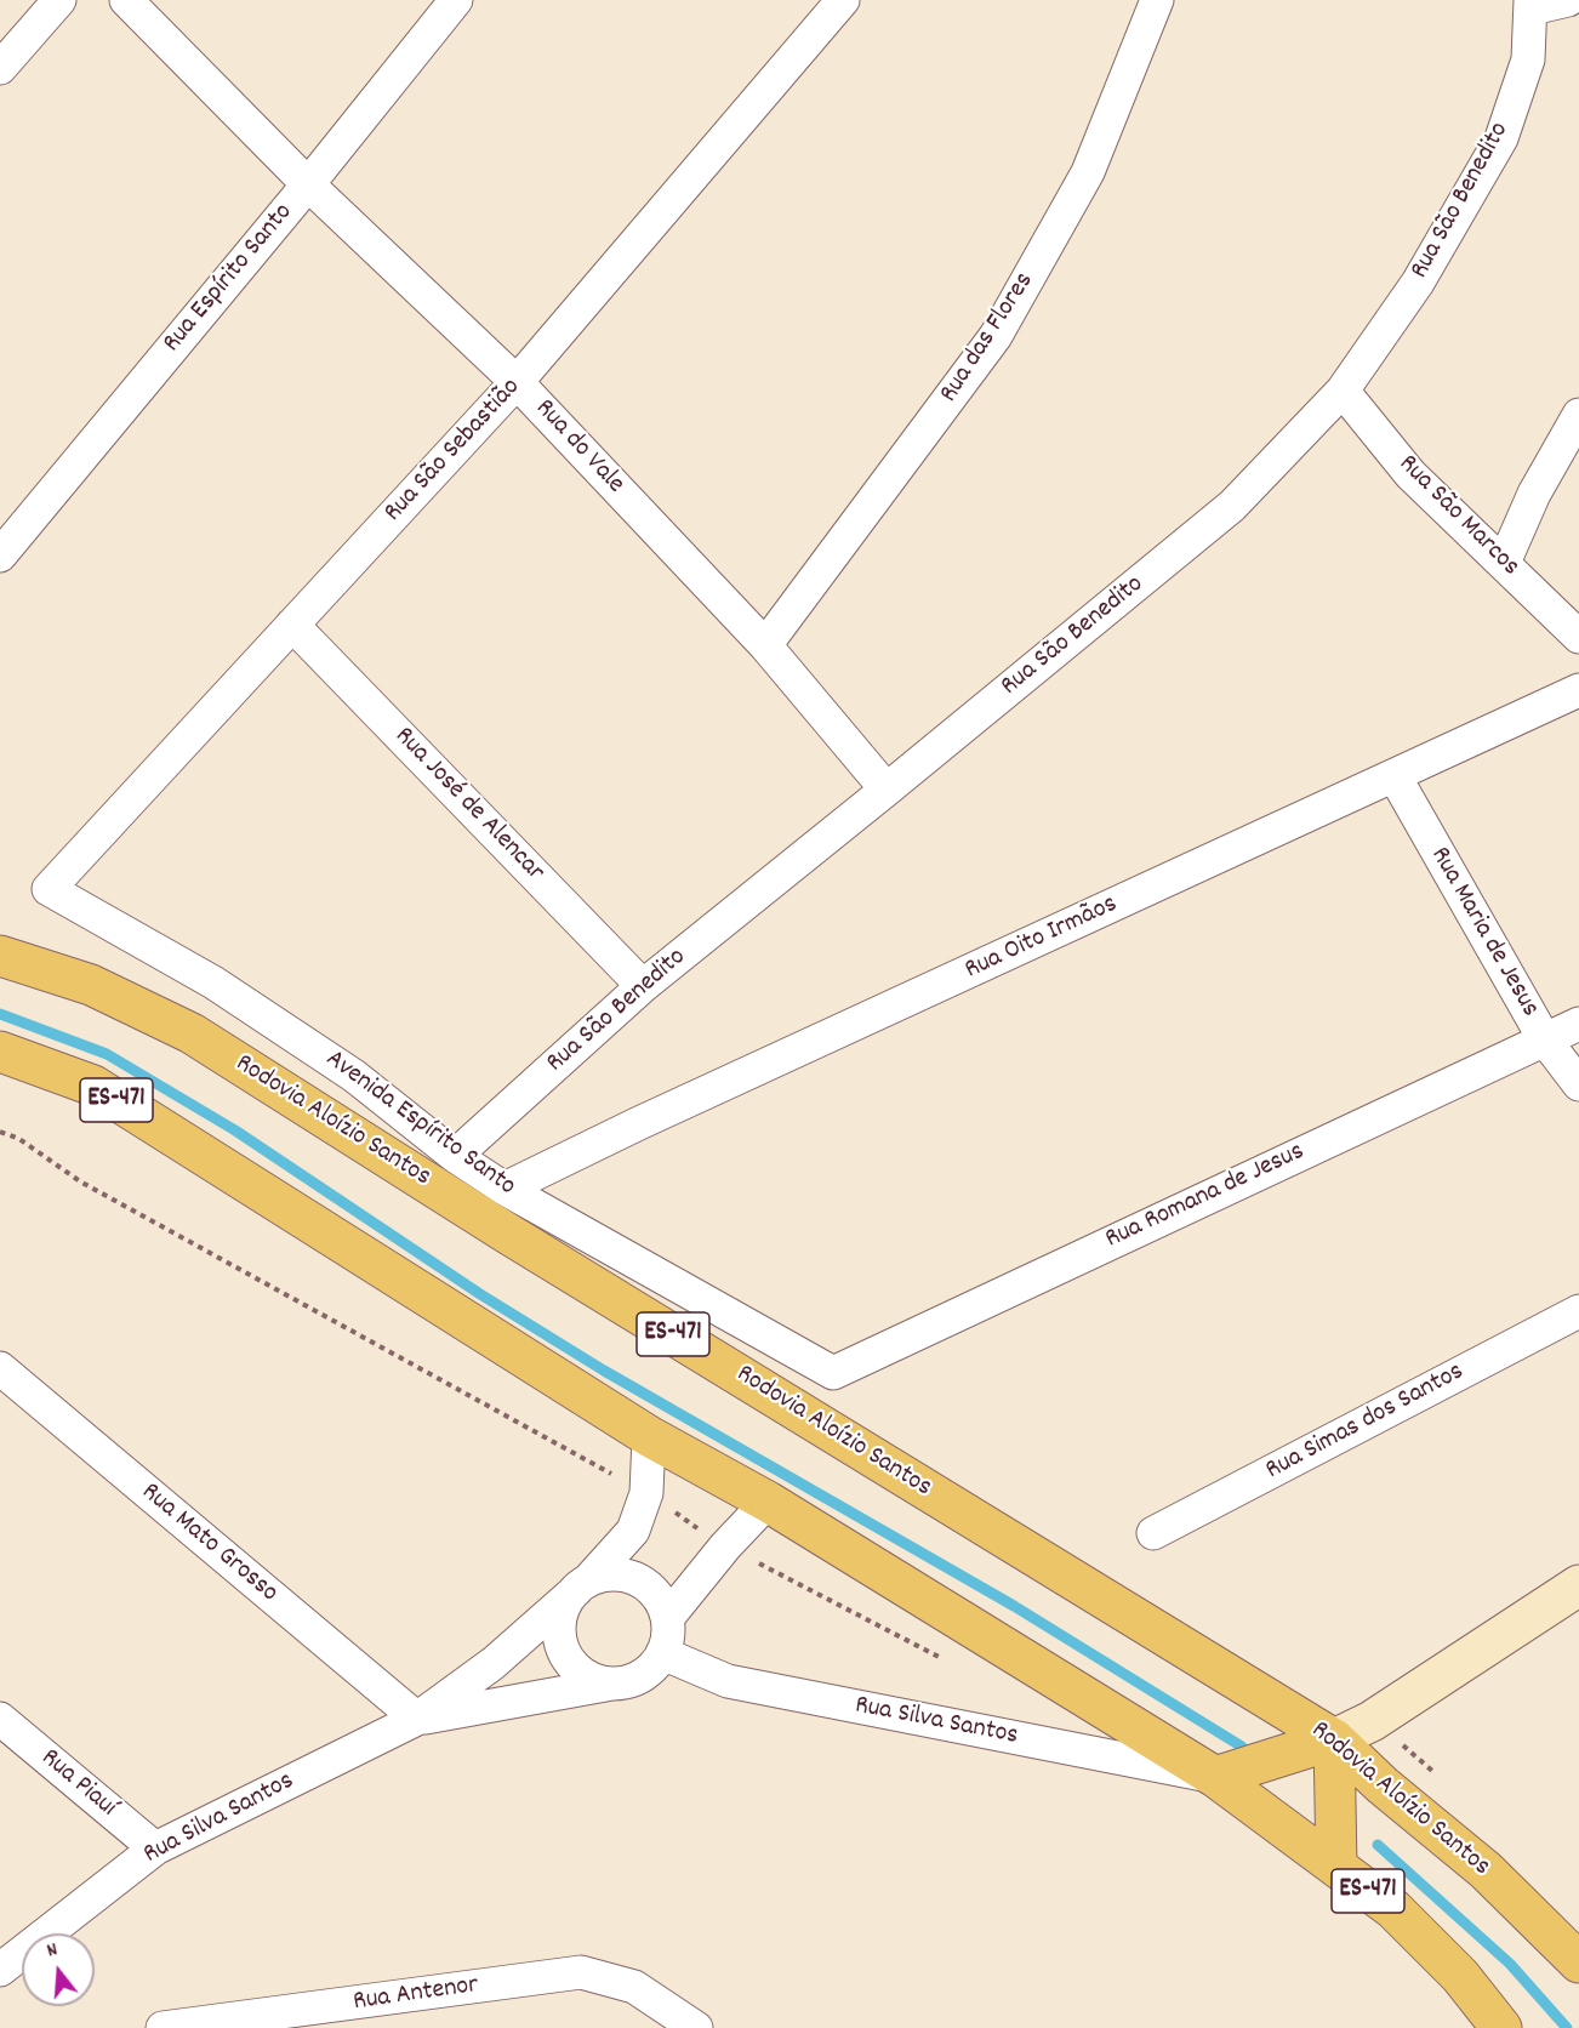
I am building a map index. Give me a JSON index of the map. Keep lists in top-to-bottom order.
{
  "streets": {
    "main road": ["ES-471", "Rodovia Aloízio Santos"],
    "street": [
      "Rua São Benedito",
      "Rua Espírito Santo",
      "Rua das Flores",
      "Rua do Vale",
      "Rua São Sebastião",
      "Rua São Marcos",
      "Rua José de Alencar",
      "Rua Maria de Jesus",
      "Rua Oito Irmãos",
      "Avenida Espírito Santo",
      "Rua Romana de Jesus",
      "Rua Simas dos Santos",
      "Rua Mato Grosso",
      "Rua Silva Santos",
      "Rua Piauí",
      "Rua Antenor"
    ]
  },
  "crossings": [
    ["Rua São Benedito", "Rua do Vale"],
    ["Rua São Benedito", "Rua São Marcos"],
    ["Rua São Benedito", "Rua José de Alencar"],
    ["Rua São Benedito", "Avenida Espírito Santo"],
    ["Rua Espírito Santo", "Rua do Vale"],
    ["Rua das Flores", "Rua do Vale"],
    ["Rua do Vale", "Rua São Sebastião"],
    ["Rua São Sebastião", "Rua José de Alencar"],
    ["Rua São Sebastião", "Avenida Espírito Santo"],
    ["Rua Maria de Jesus", "Rua Oito Irmãos"],
    ["Rua Maria de Jesus", "Rua Romana de Jesus"],
    ["Rua Oito Irmãos", "Avenida Espírito Santo"],
    ["ES-471", "Rua Silva Santos"],
    ["Avenida Espírito Santo", "Rua Romana de Jesus"],
    ["Rua Mato Grosso", "Rua Silva Santos"],
    ["Rua Silva Santos", "Rua Piauí"]
  ],
  "north": "top"
}
